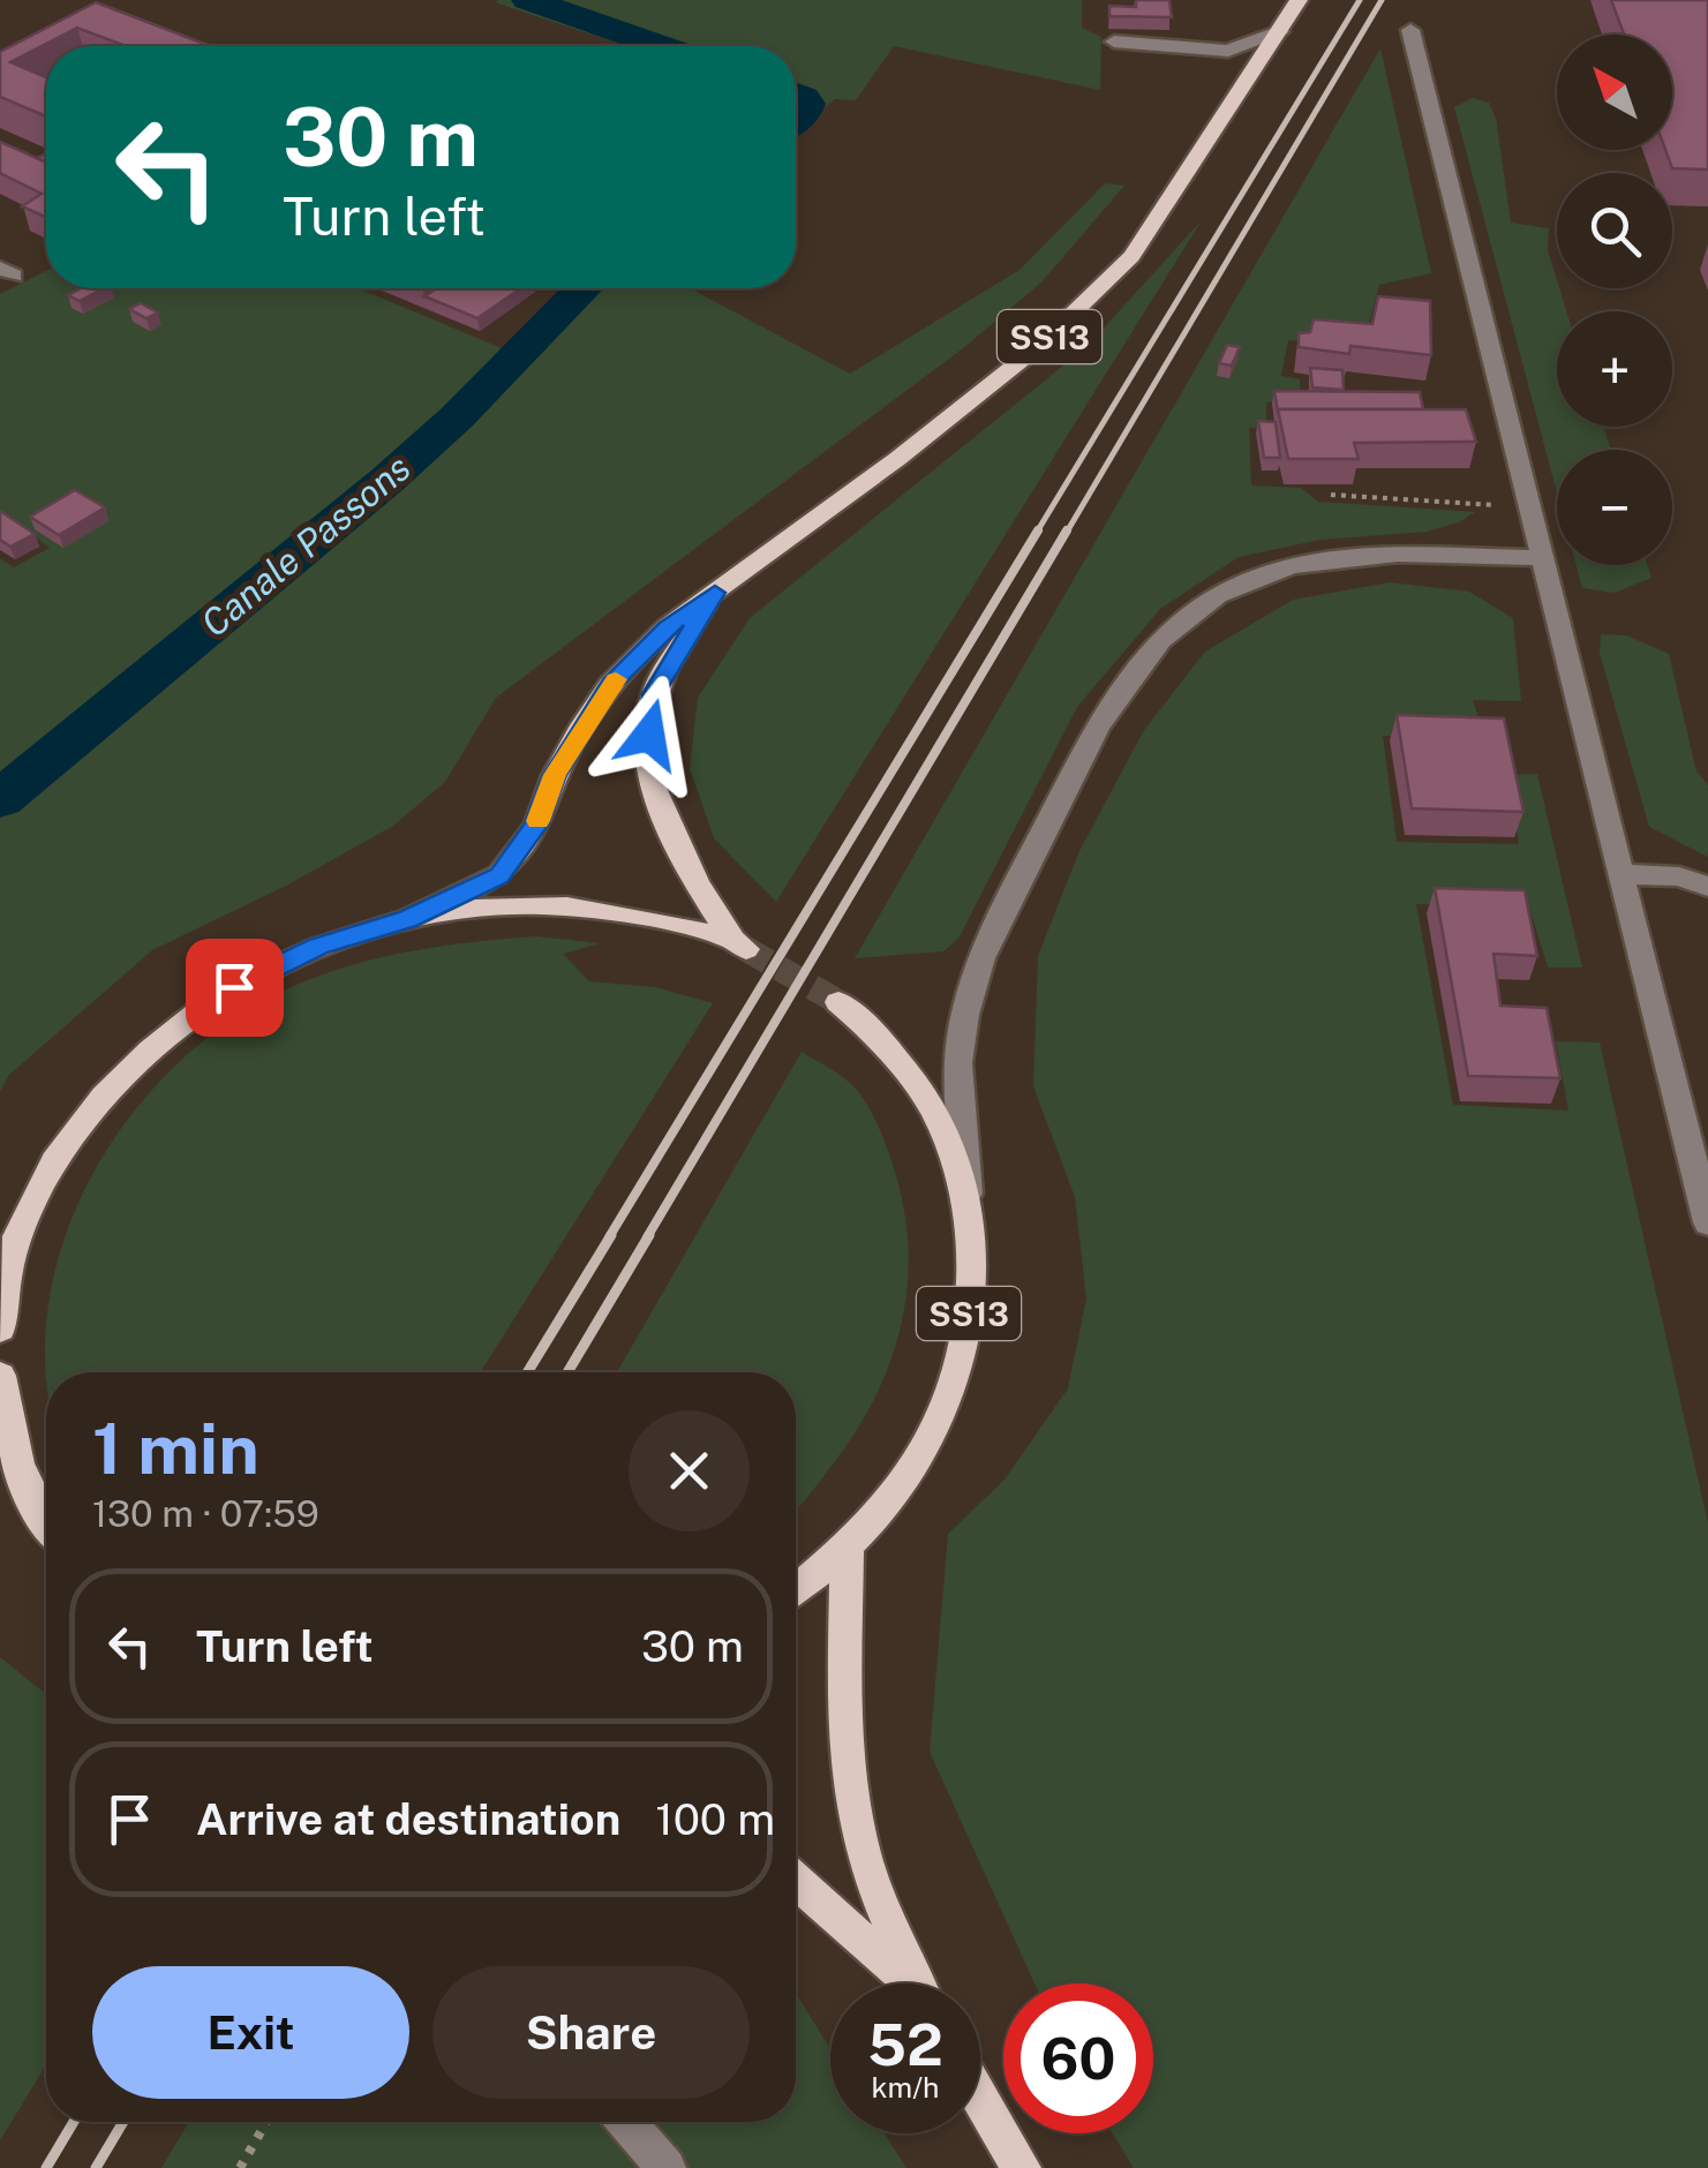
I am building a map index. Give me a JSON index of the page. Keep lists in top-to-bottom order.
{
  "streets": {
    "main road": ["SS13"]
  },
  "water": ["Canale Passons"],
  "north": "top left",
  "page": {
    "map_buttons": ["+", "−"],
    "turn": ["30 m", "Turn left"],
    "heading": ["1 min", "130 m · 07:59"],
    "list": [
      {
        "name": "Turn left",
        "value": "30 m"
      },
      {
        "name": "Arrive at destination",
        "value": "100 m"
      }
    ],
    "buttons": ["Exit", "Share"],
    "speed": "52 km/h",
    "limit": "60"
  }
}
